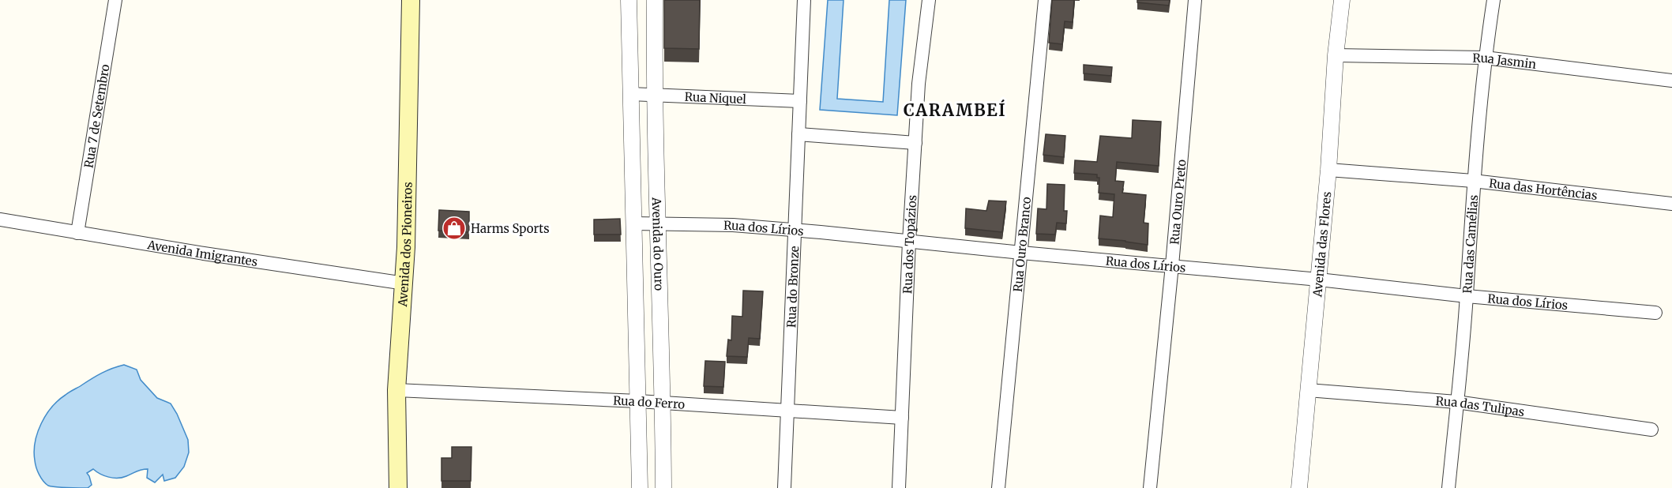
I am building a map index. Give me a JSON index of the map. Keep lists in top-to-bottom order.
{
  "streets": {
    "main road": ["Avenida dos Pioneiros"],
    "street": [
      "Rua Jasmin",
      "Rua Niquel",
      "Rua 7 de Setembro",
      "Rua das Hortências",
      "Rua Ouro Preto",
      "Rua dos Lírios",
      "Avenida do Ouro",
      "Rua dos Topázios",
      "Rua Ouro Branco",
      "Avenida das Flores",
      "Rua das Camélias",
      "Avenida Imigrantes",
      "Rua do Bronze",
      "Rua do Ferro",
      "Rua das Tulipas"
    ]
  },
  "crossings": [
    ["Rua Jasmin", "Avenida das Flores"],
    ["Rua Jasmin", "Rua das Camélias"],
    ["Rua Niquel", "Avenida do Ouro"],
    ["Rua Niquel", "Rua do Bronze"],
    ["Rua 7 de Setembro", "Avenida Imigrantes"],
    ["Rua das Hortências", "Avenida das Flores"],
    ["Rua das Hortências", "Rua das Camélias"],
    ["Rua Ouro Preto", "Rua dos Lírios"],
    ["Rua dos Lírios", "Avenida do Ouro"],
    ["Rua dos Lírios", "Rua dos Topázios"],
    ["Rua dos Lírios", "Rua Ouro Branco"],
    ["Rua dos Lírios", "Avenida das Flores"],
    ["Rua dos Lírios", "Rua das Camélias"],
    ["Rua dos Lírios", "Rua do Bronze"],
    ["Avenida dos Pioneiros", "Avenida Imigrantes"],
    ["Avenida dos Pioneiros", "Rua do Ferro"],
    ["Avenida do Ouro", "Rua do Ferro"],
    ["Rua dos Topázios", "Rua do Ferro"],
    ["Avenida das Flores", "Rua das Tulipas"],
    ["Rua das Camélias", "Rua das Tulipas"],
    ["Rua do Bronze", "Rua do Ferro"]
  ],
  "districts": ["CARAMBEÍ"],
  "places": {
    "shop": ["Harms Sports"]
  }
}
